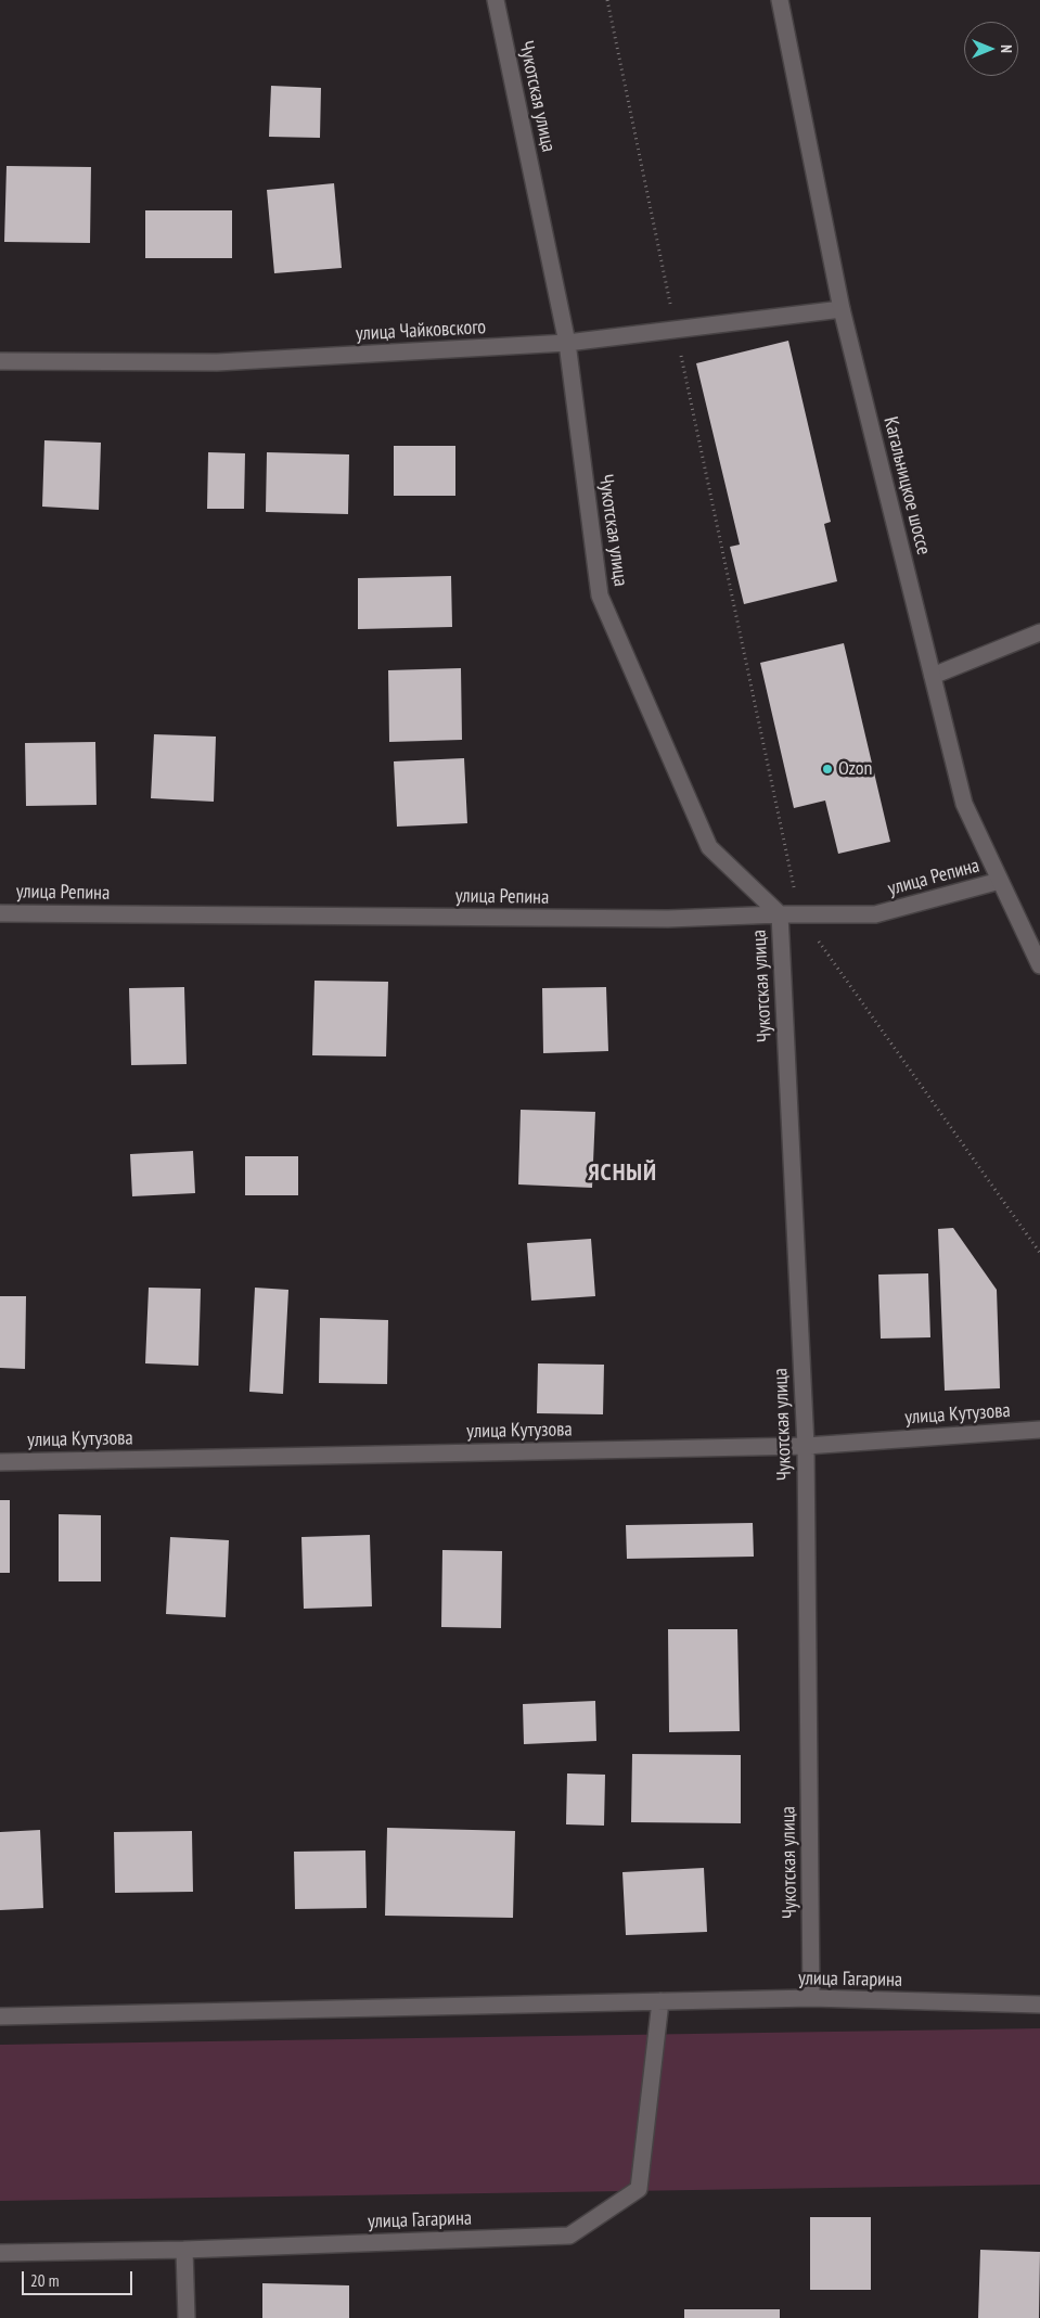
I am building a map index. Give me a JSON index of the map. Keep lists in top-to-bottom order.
{
  "streets": {
    "street": [
      "Чукотская улица",
      "улица Чайковского",
      "Кагальницкое шоссе",
      "улица Репина",
      "улица Кутузова",
      "улица Гагарина"
    ]
  },
  "crossings": [
    ["Чукотская улица", "улица Чайковского"],
    ["Чукотская улица", "улица Репина"],
    ["Чукотская улица", "улица Кутузова"],
    ["Чукотская улица", "улица Гагарина"],
    ["улица Чайковского", "Кагальницкое шоссе"],
    ["Кагальницкое шоссе", "улица Репина"]
  ],
  "districts": ["ЯСНЫЙ"],
  "places": ["Ozon"],
  "scale_bar": "20 m",
  "north": "right"
}
